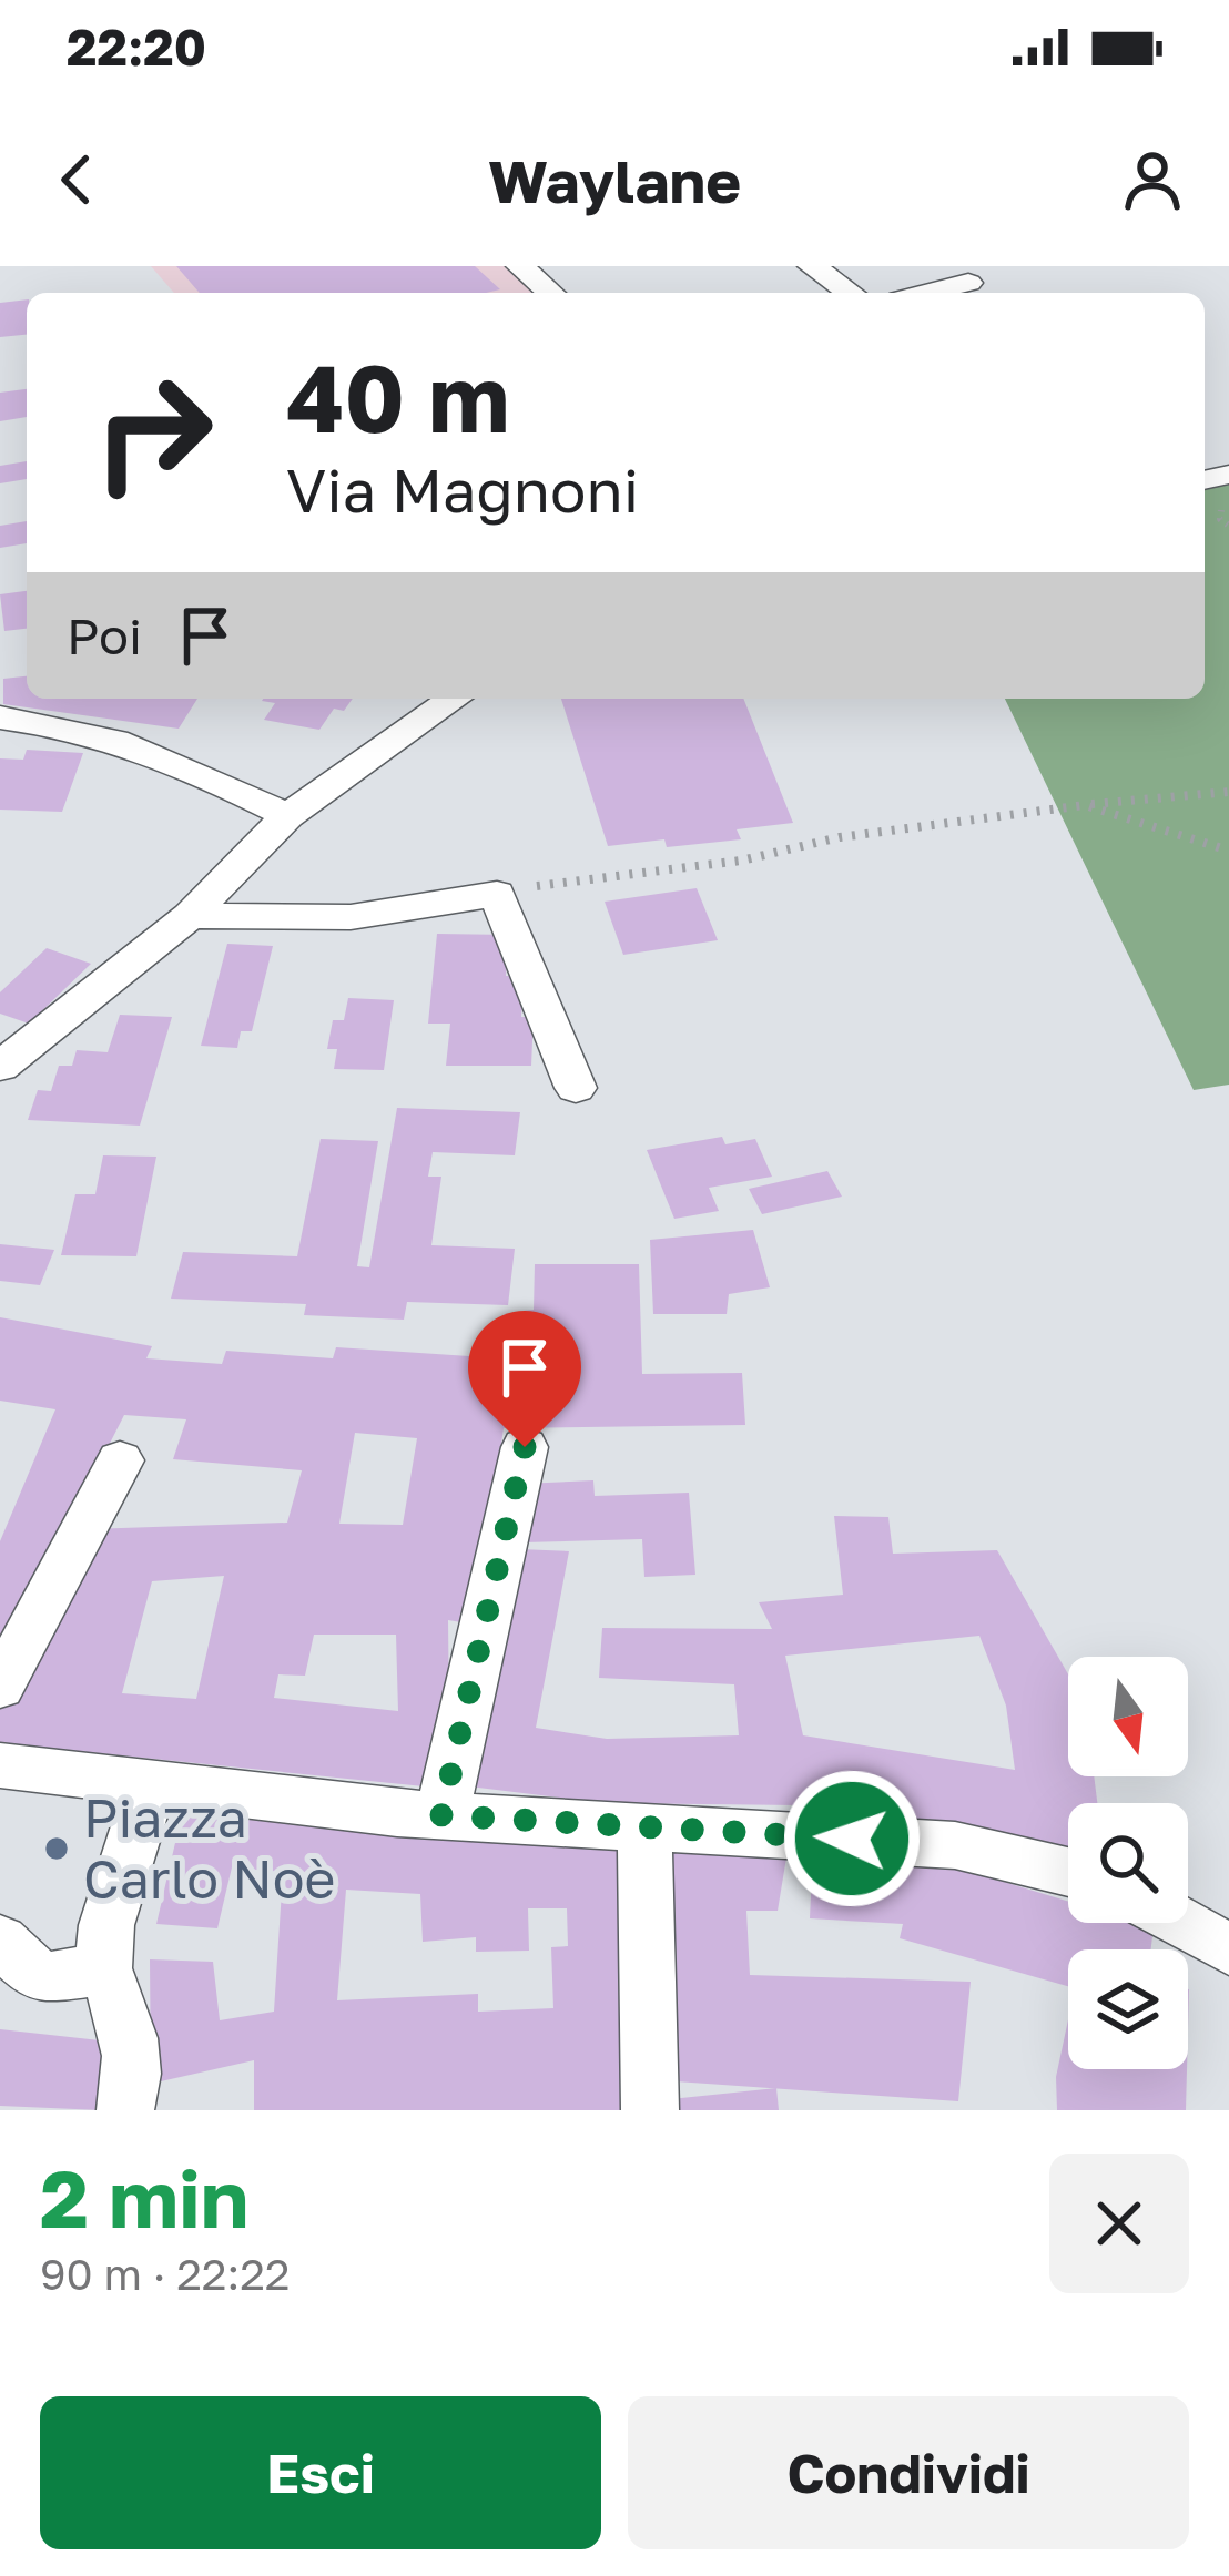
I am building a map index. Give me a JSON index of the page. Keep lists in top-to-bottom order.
{
  "places": ["Piazza Carlo Noè"],
  "north": "bottom",
  "page": {
    "status": "22:20",
    "header": "Waylane",
    "turn": ["40 m", "Via Magnoni"],
    "then": "Poi",
    "heading": ["2 min", "90 m · 22:22"],
    "buttons": ["Esci", "Condividi"]
  }
}
